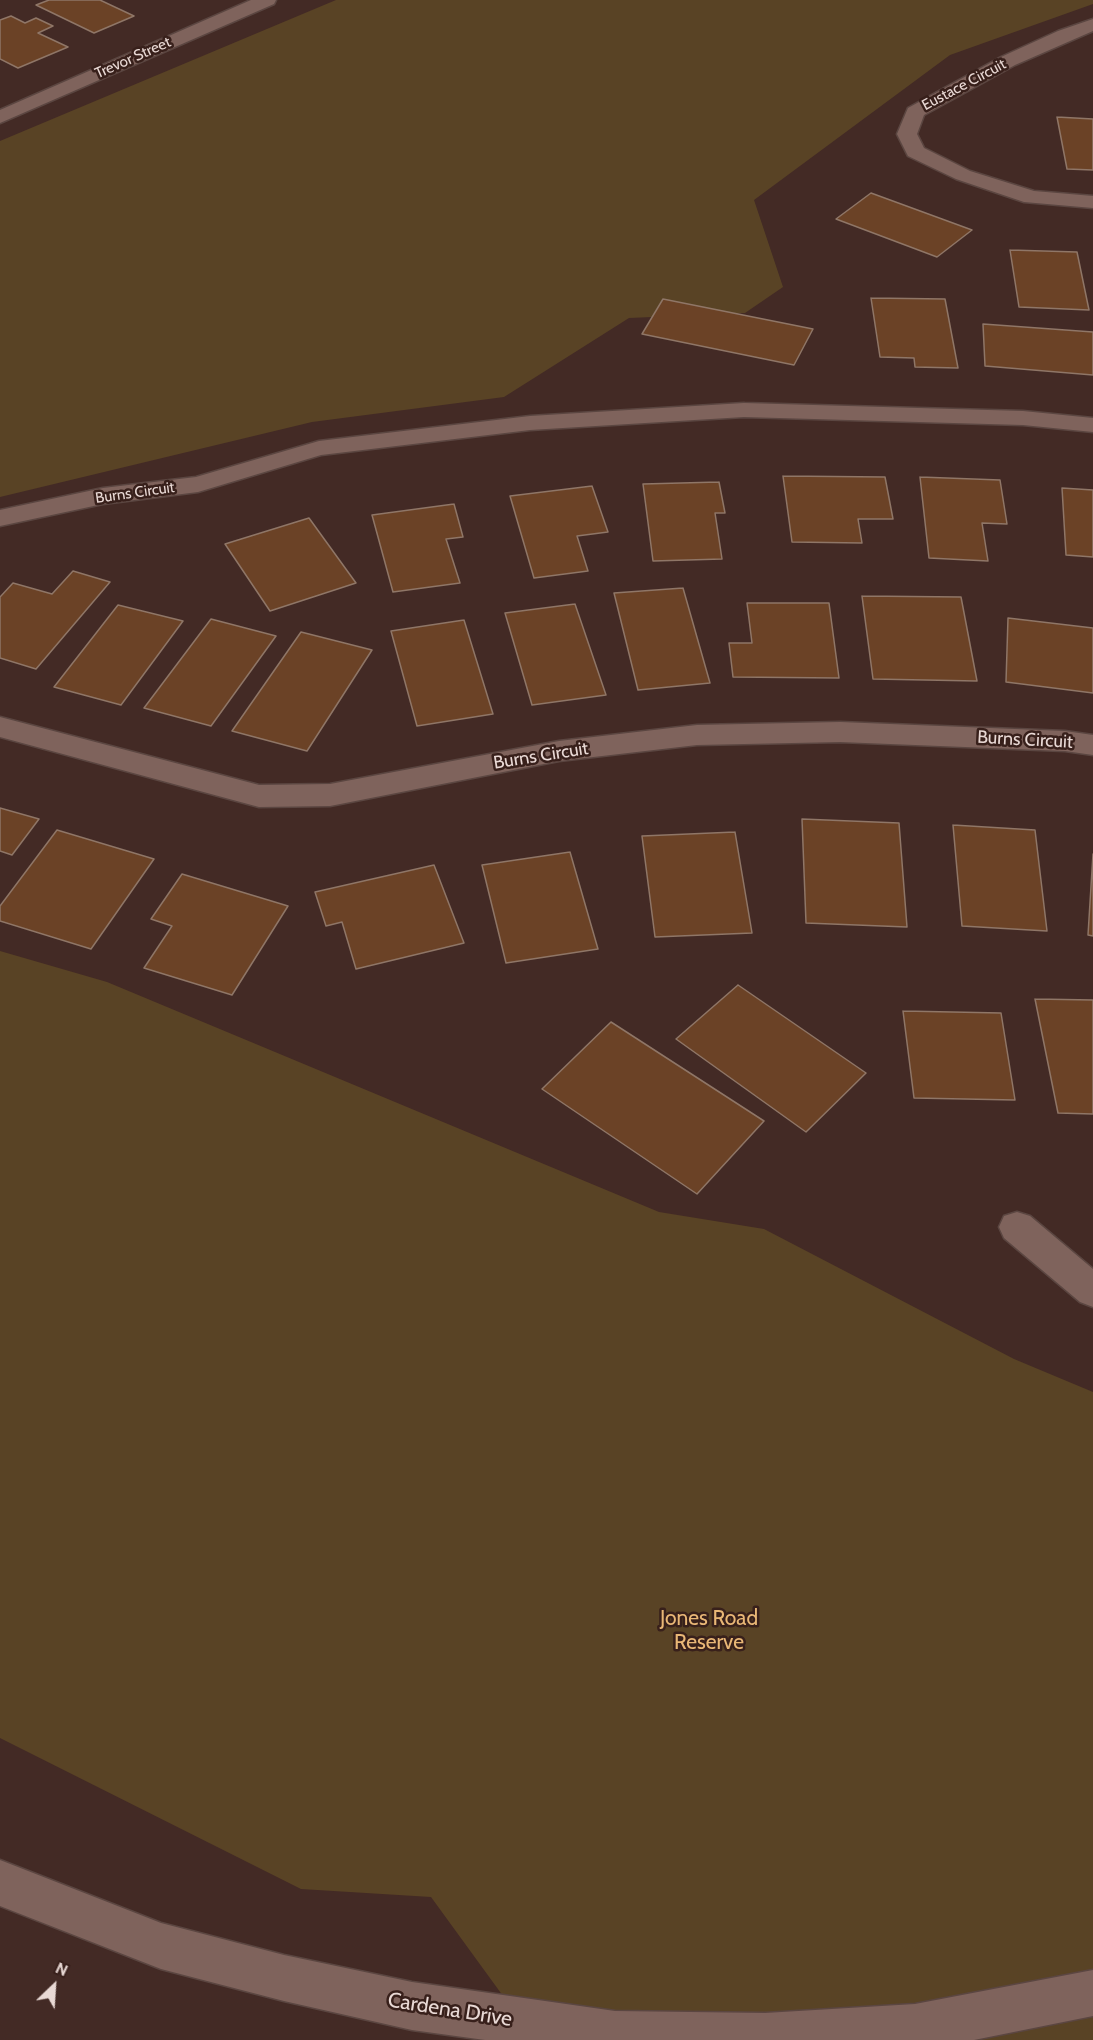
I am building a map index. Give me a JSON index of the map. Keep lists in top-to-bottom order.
{
  "streets": {
    "street": [
      "Trevor Street",
      "Eustace Circuit",
      "Burns Circuit",
      "Cardena Drive"
    ]
  },
  "parks": ["Jones Road Reserve"],
  "north": "top right"
}
